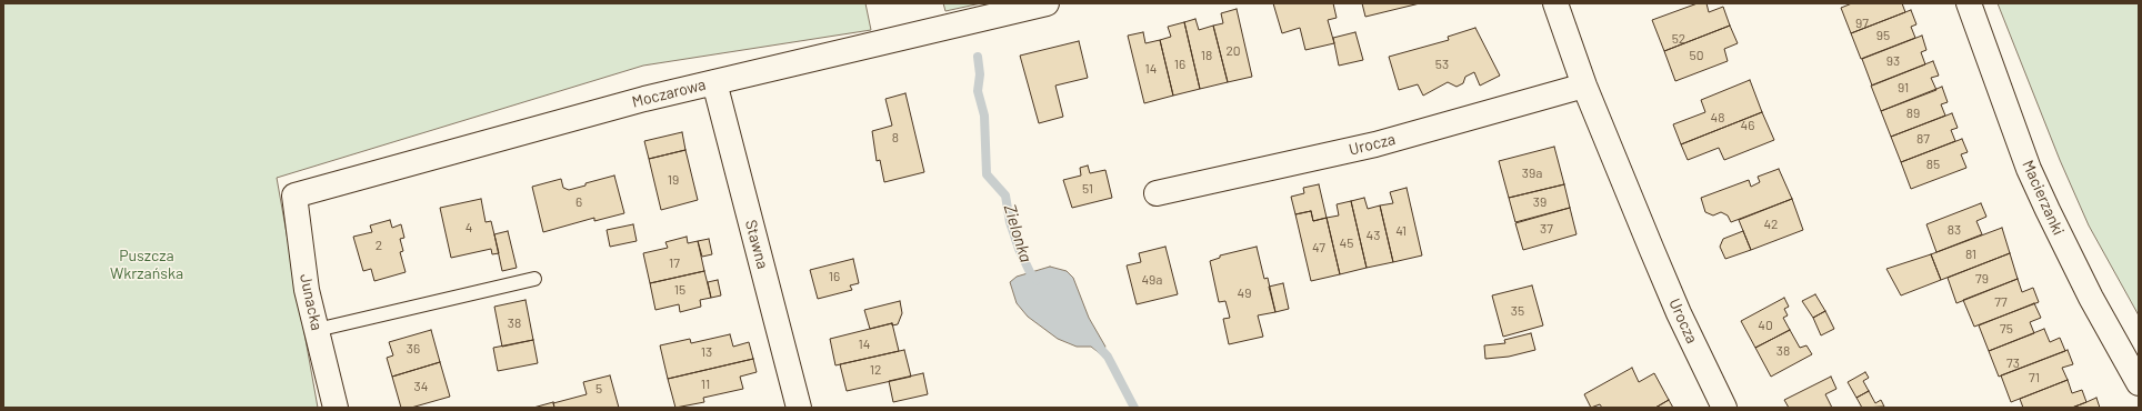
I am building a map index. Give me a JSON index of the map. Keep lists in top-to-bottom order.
{
  "streets": {
    "street": [
      "Moczarowa",
      "Urocza",
      "Macierzanki",
      "Stawna",
      "Junacka"
    ]
  },
  "crossings": [
    ["Moczarowa", "Stawna"],
    ["Moczarowa", "Junacka"]
  ],
  "water": ["Zielonka"],
  "parks": ["Puszcza Wkrzańska"],
  "house_numbers": [
    "97",
    "95",
    "52",
    "20",
    "18",
    "50",
    "93",
    "16",
    "53",
    "14",
    "91",
    "89",
    "48",
    "46",
    "8",
    "87",
    "85",
    "39a",
    "19",
    "51",
    "6",
    "39",
    "42",
    "4",
    "37",
    "83",
    "41",
    "43",
    "45",
    "2",
    "47",
    "81",
    "17",
    "16",
    "79",
    "49a",
    "15",
    "49",
    "77",
    "35",
    "38",
    "40",
    "75",
    "14",
    "36",
    "38",
    "13",
    "73",
    "12",
    "71",
    "11",
    "34",
    "5"
  ]
}
